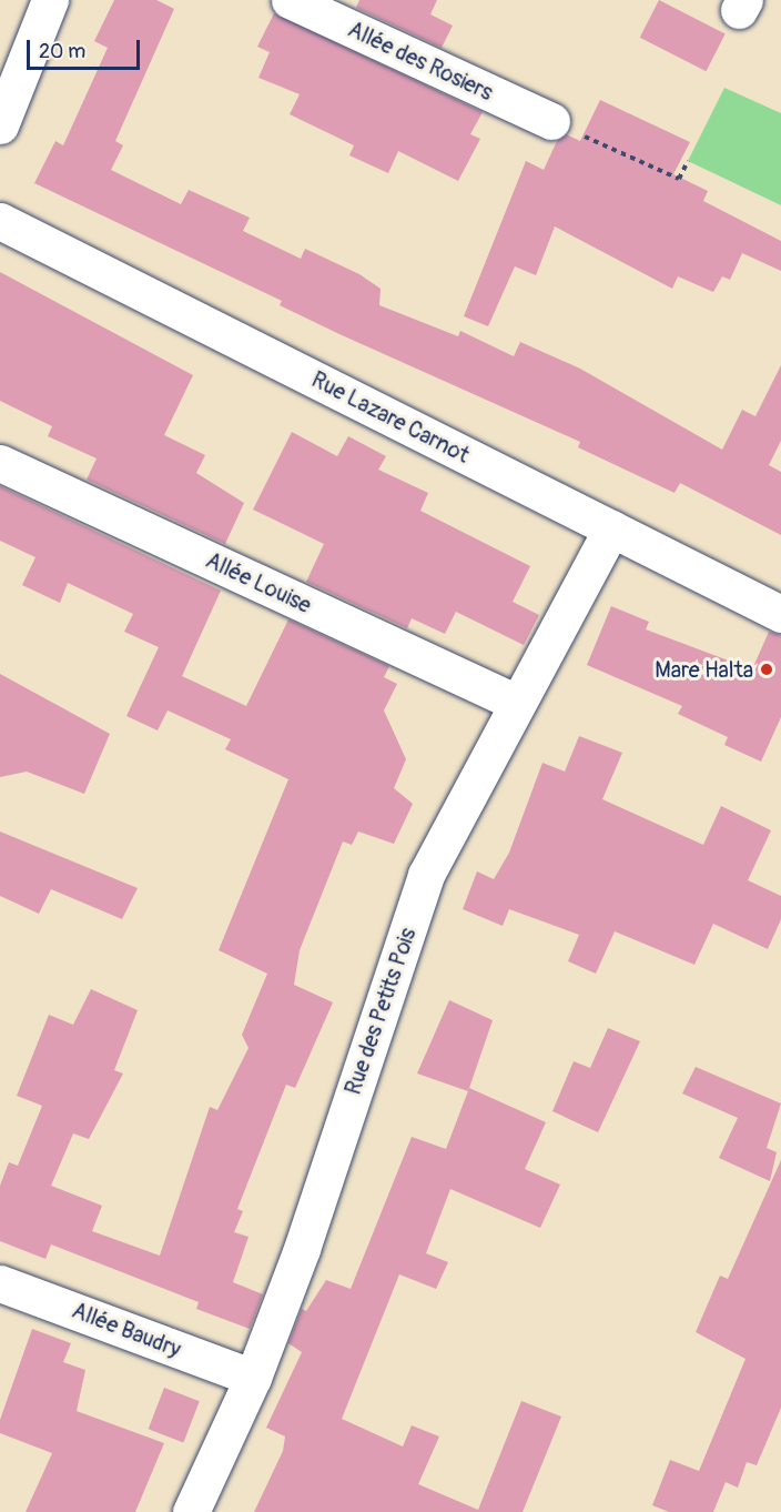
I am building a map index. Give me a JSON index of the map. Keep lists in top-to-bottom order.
{
  "streets": {
    "street": [
      "Allée des Rosiers",
      "Rue Lazare Carnot",
      "Allée Louise",
      "Rue des Petits Pois",
      "Allée Baudry"
    ]
  },
  "crossings": [
    ["Rue Lazare Carnot", "Rue des Petits Pois"],
    ["Allée Louise", "Rue des Petits Pois"],
    ["Rue des Petits Pois", "Allée Baudry"]
  ],
  "places": ["Mare Halta"],
  "scale_bar": "20 m"
}
